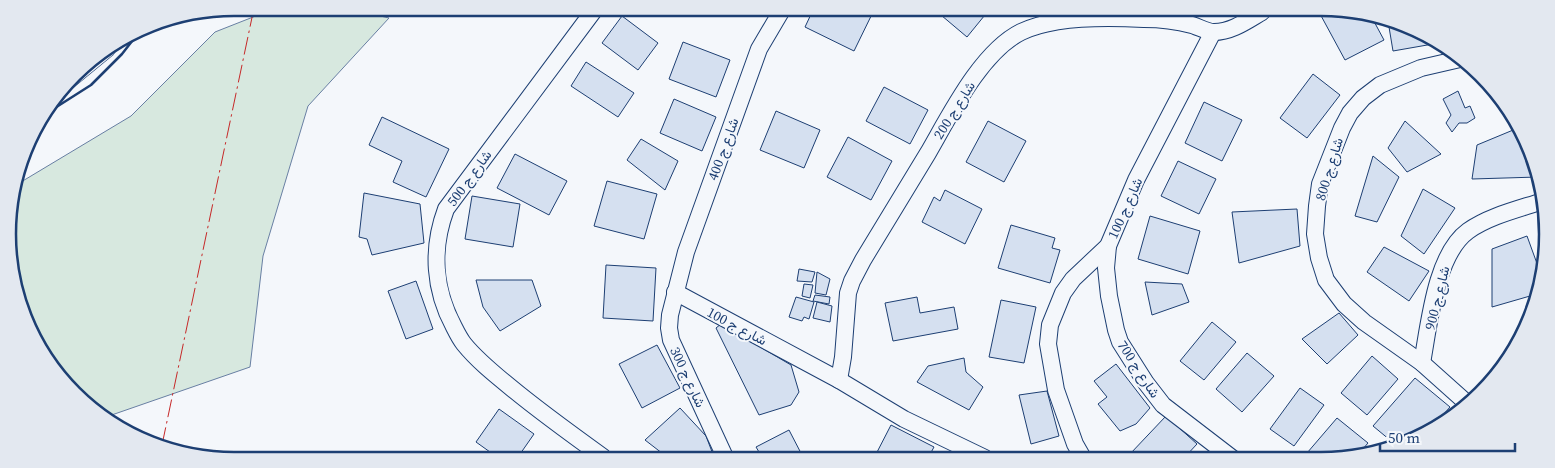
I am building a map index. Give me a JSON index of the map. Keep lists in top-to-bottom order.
{
  "streets": {
    "street": [
      "شارع ج 200",
      "شارع ج 400",
      "شارع ج 800",
      "شارع ج 500",
      "شارع ج 100",
      "شارع ج 900",
      "شارع ج 700",
      "شارع ج 300"
    ]
  },
  "crossings": [
    ["شارع ج 200", "شارع ج 100"],
    ["شارع ج 400", "شارع ج 100"],
    ["شارع ج 400", "شارع ج 300"],
    ["شارع ج 800", "شارع ج 900"],
    ["شارع ج 100", "شارع ج 700"],
    ["شارع ج 100", "شارع ج 300"]
  ],
  "scale_bar": "50 m"
}
